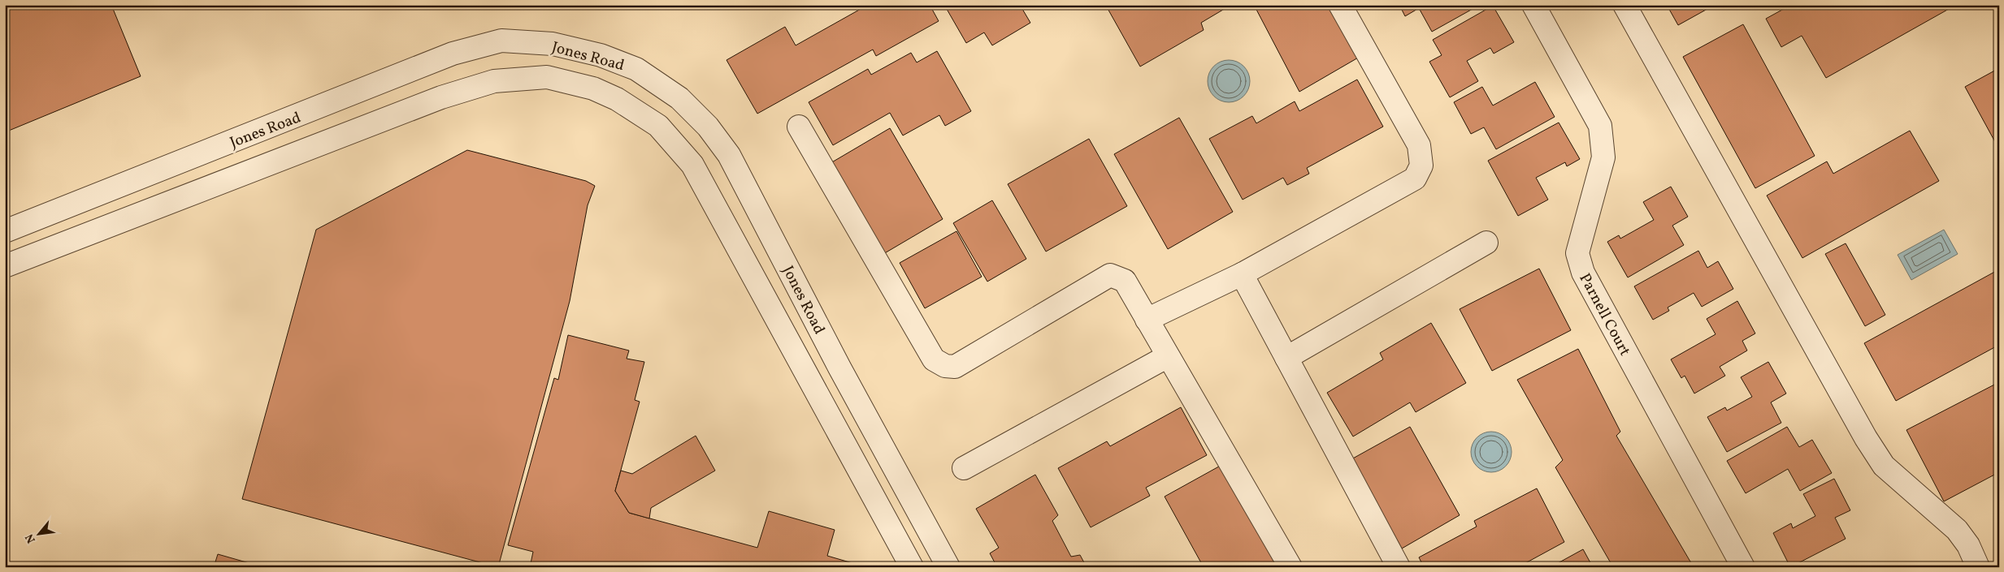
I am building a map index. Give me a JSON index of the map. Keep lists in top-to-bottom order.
{
  "streets": {
    "street": ["Jones Road", "Parnell Court"]
  },
  "north": "bottom left"
}
